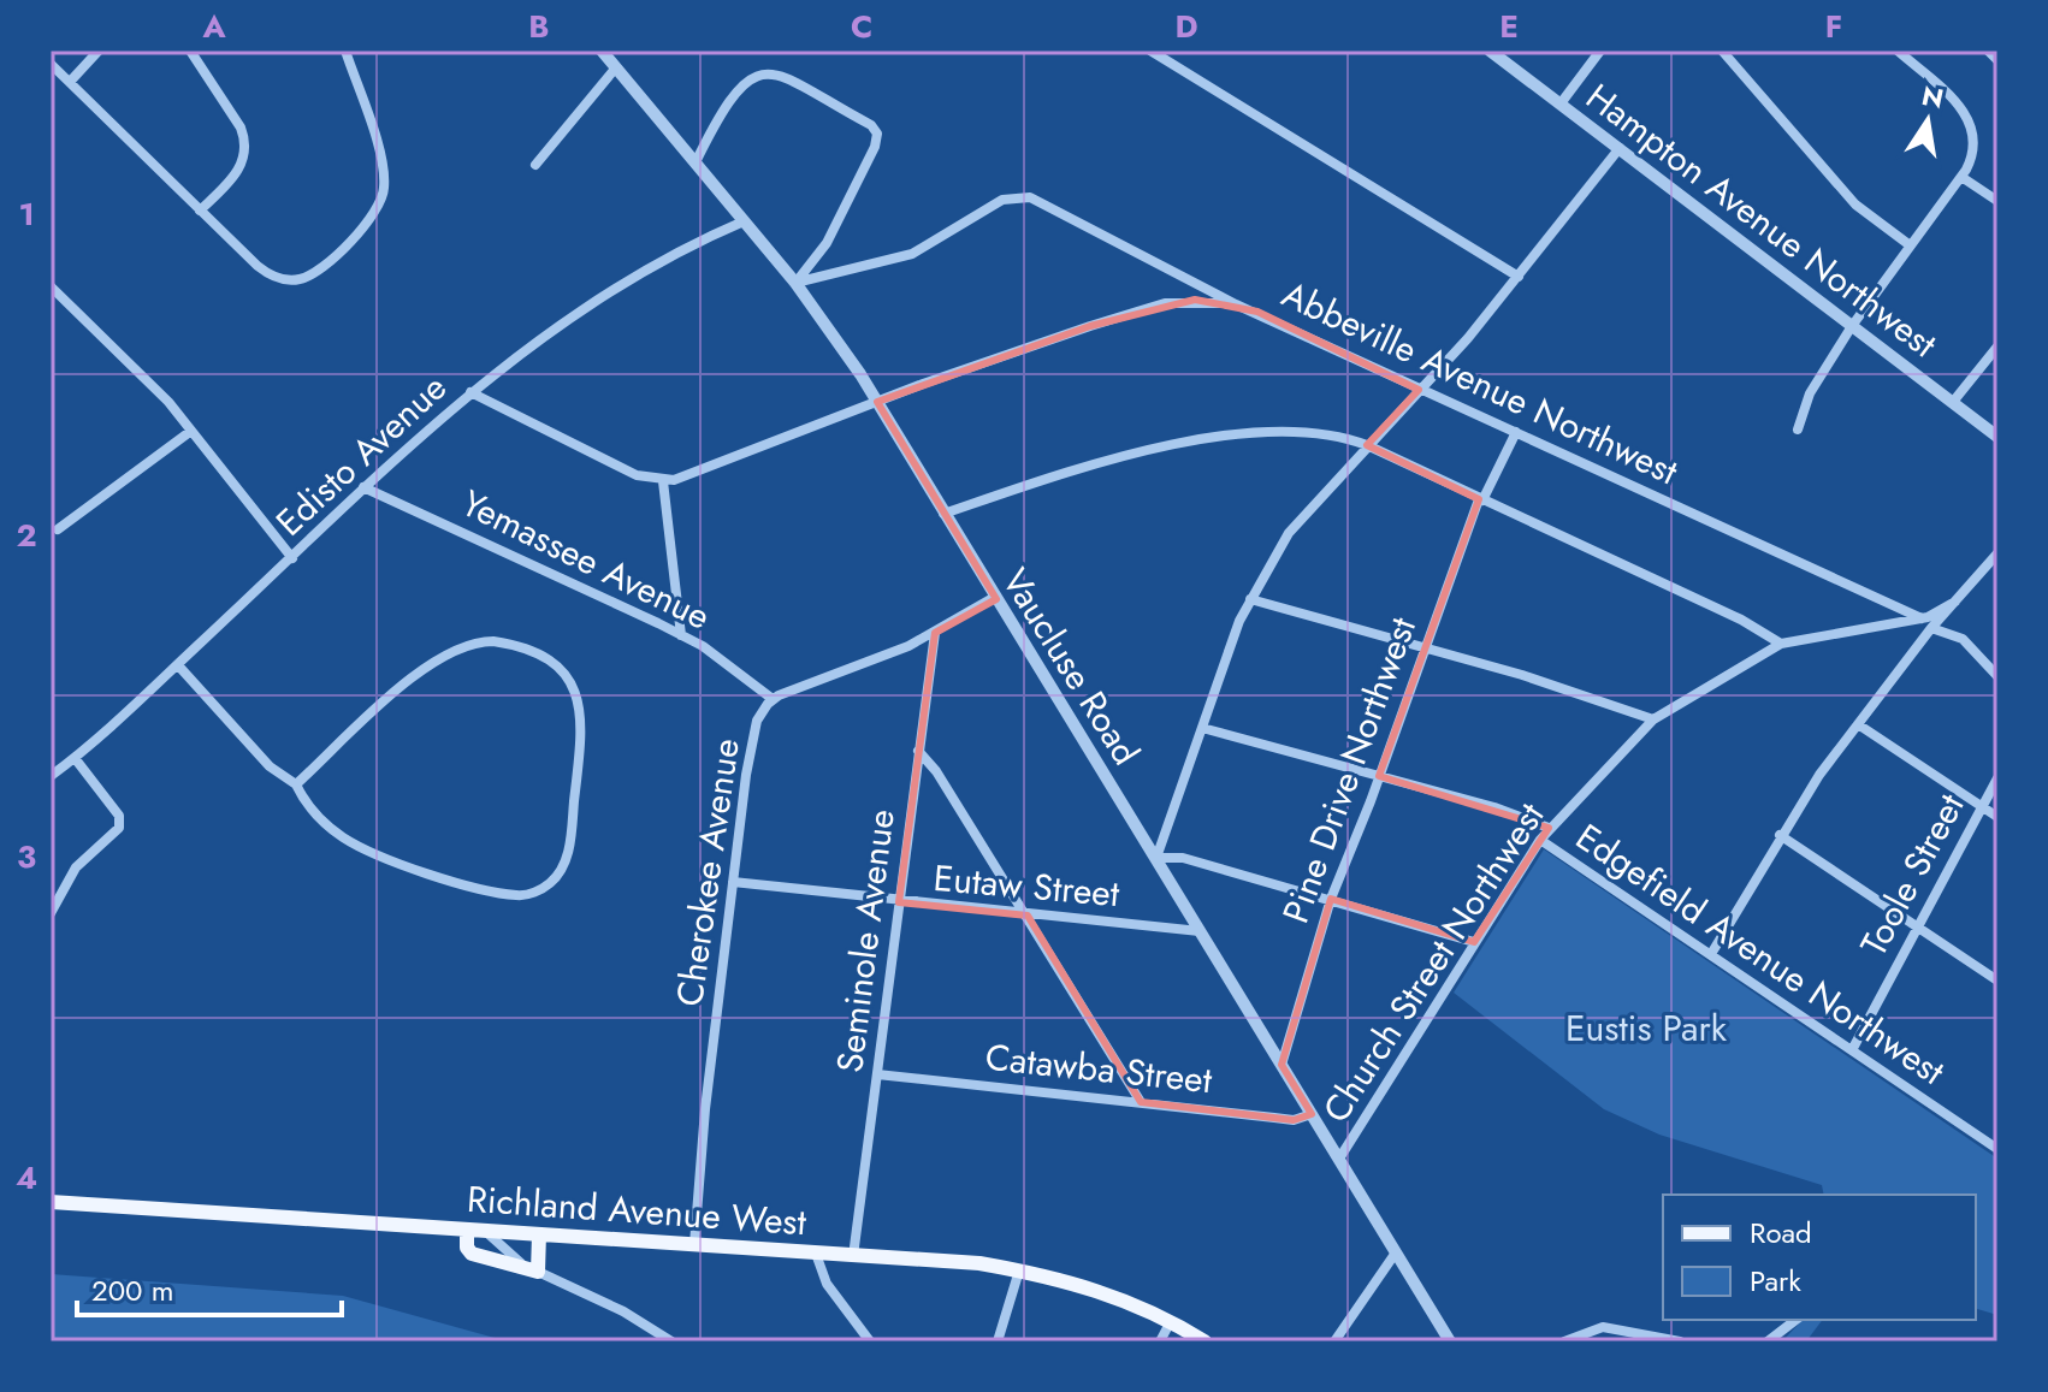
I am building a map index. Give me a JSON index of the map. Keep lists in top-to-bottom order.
{
  "streets": {
    "main road": ["Richland Avenue West"],
    "street": [
      "Hampton Avenue Northwest",
      "Abbeville Avenue Northwest",
      "Edisto Avenue",
      "Yemassee Avenue",
      "Vaucluse Road",
      "Pine Drive Northwest",
      "Cherokee Avenue",
      "Toole Street",
      "Eutaw Street",
      "Seminole Avenue",
      "Edgefield Avenue Northwest",
      "Church Street Northwest",
      "Catawba Street"
    ]
  },
  "crossings": [
    ["Abbeville Avenue Northwest", "Vaucluse Road"],
    ["Abbeville Avenue Northwest", "Pine Drive Northwest"],
    ["Abbeville Avenue Northwest", "Church Street Northwest"],
    ["Edisto Avenue", "Yemassee Avenue"],
    ["Edisto Avenue", "Vaucluse Road"],
    ["Yemassee Avenue", "Cherokee Avenue"],
    ["Vaucluse Road", "Pine Drive Northwest"],
    ["Vaucluse Road", "Cherokee Avenue"],
    ["Vaucluse Road", "Eutaw Street"],
    ["Vaucluse Road", "Church Street Northwest"],
    ["Vaucluse Road", "Catawba Street"],
    ["Cherokee Avenue", "Eutaw Street"],
    ["Cherokee Avenue", "Seminole Avenue"],
    ["Cherokee Avenue", "Richland Avenue West"],
    ["Toole Street", "Edgefield Avenue Northwest"],
    ["Eutaw Street", "Seminole Avenue"],
    ["Seminole Avenue", "Catawba Street"],
    ["Seminole Avenue", "Richland Avenue West"],
    ["Edgefield Avenue Northwest", "Church Street Northwest"]
  ],
  "parks": ["Eustis Park"],
  "legend": ["Road", "Park"],
  "scale_bar": "200 m",
  "north": "top",
  "grid": {
    "columns": [
      "A",
      "B",
      "C",
      "D",
      "E",
      "F"
    ],
    "rows": [
      "1",
      "2",
      "3",
      "4"
    ]
  }
}
